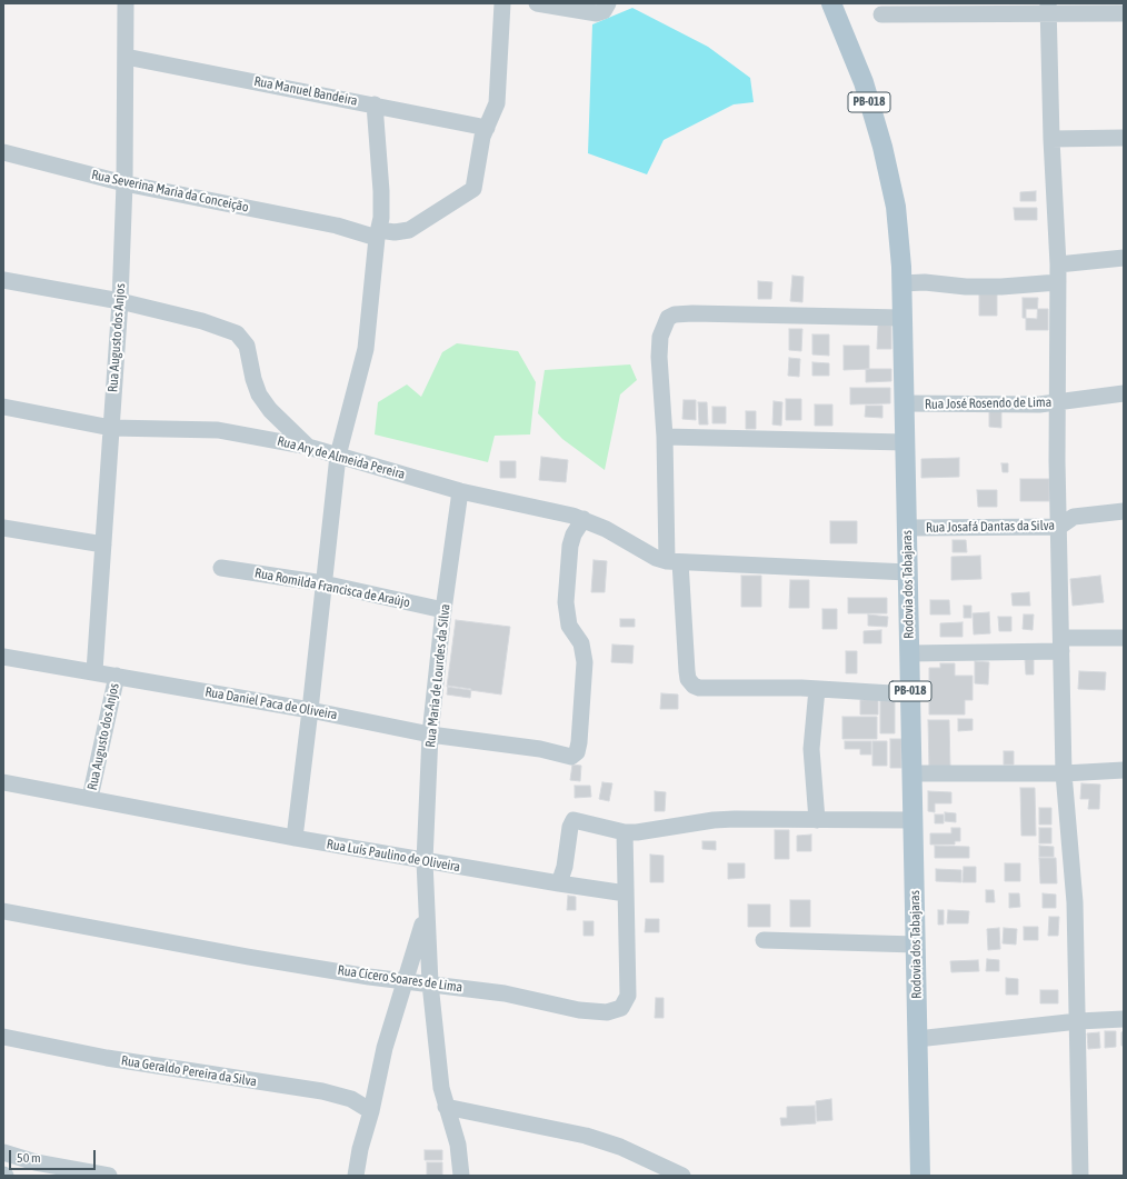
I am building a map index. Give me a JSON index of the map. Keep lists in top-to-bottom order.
{
  "streets": {
    "main road": ["PB-018", "Rodovia dos Tabajaras"],
    "street": [
      "Rua Manuel Bandeira",
      "Rua Severina Maria da Conceição",
      "Rua Augusto dos Anjos",
      "Rua José Rosendo de Lima",
      "Rua Ary de Almeida Pereira",
      "Rua Josafá Dantas da Silva",
      "Rua Romilda Francisca de Araújo",
      "Rua Maria de Lourdes da Silva",
      "Rua Daniel Paca de Oliveira",
      "Rua Luís Paulino de Oliveira",
      "Rua Cícero Soares de Lima",
      "Rua Geraldo Pereira da Silva"
    ]
  },
  "crossings": [
    ["Rua Manuel Bandeira", "Rua Severina Maria da Conceição"],
    ["Rua Manuel Bandeira", "Rua Augusto dos Anjos"],
    ["Rua Severina Maria da Conceição", "Rua Augusto dos Anjos"],
    ["Rua Augusto dos Anjos", "Rua Ary de Almeida Pereira"],
    ["Rua Augusto dos Anjos", "Rua Daniel Paca de Oliveira"],
    ["Rua Augusto dos Anjos", "Rua Luís Paulino de Oliveira"],
    ["Rua José Rosendo de Lima", "Rodovia dos Tabajaras"],
    ["Rua Ary de Almeida Pereira", "Rua Maria de Lourdes da Silva"],
    ["Rua Ary de Almeida Pereira", "Rua Daniel Paca de Oliveira"],
    ["Rua Josafá Dantas da Silva", "Rodovia dos Tabajaras"],
    ["Rua Romilda Francisca de Araújo", "Rua Maria de Lourdes da Silva"],
    ["Rua Maria de Lourdes da Silva", "Rua Daniel Paca de Oliveira"],
    ["Rua Maria de Lourdes da Silva", "Rua Luís Paulino de Oliveira"],
    ["Rua Maria de Lourdes da Silva", "Rua Cícero Soares de Lima"],
    ["Rua Luís Paulino de Oliveira", "Rua Cícero Soares de Lima"]
  ],
  "scale_bar": "50 m"
}
